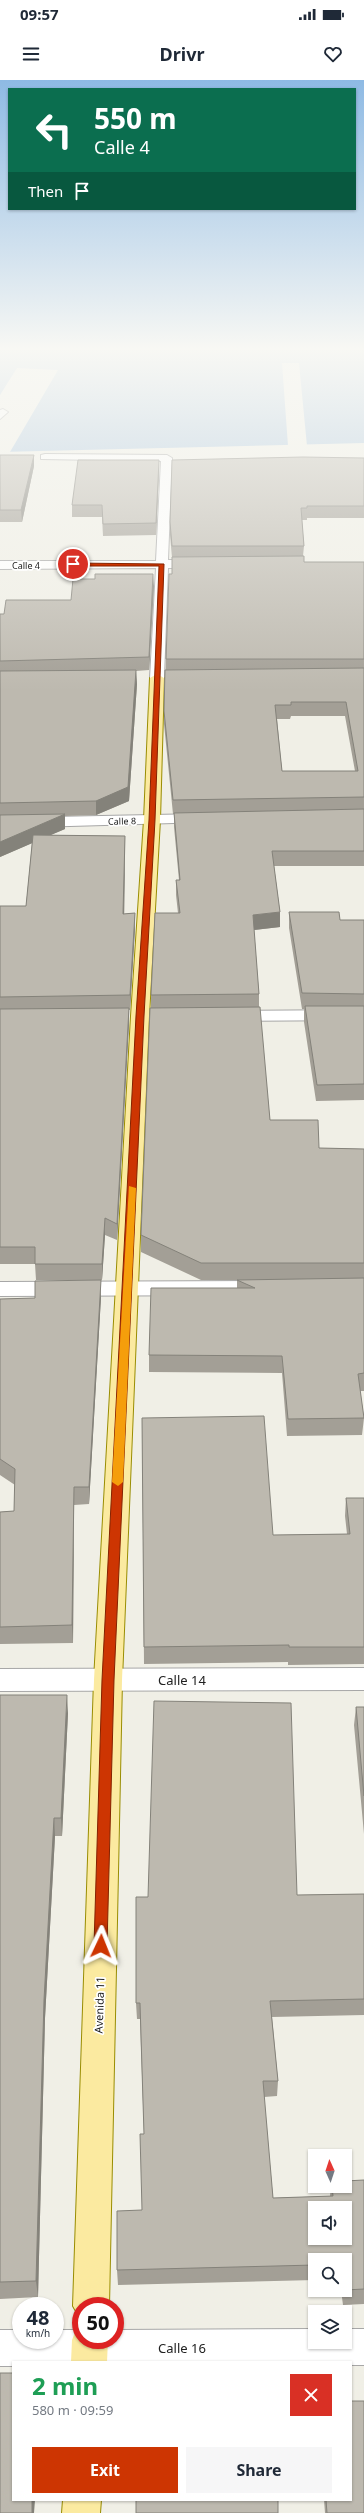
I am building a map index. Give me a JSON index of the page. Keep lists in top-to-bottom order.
{
  "streets": {
    "main road": ["Avenida 11"],
    "street": [
      "Calle 4",
      "Calle 8",
      "Calle 14",
      "Calle 16"
    ]
  },
  "crossings": [
    ["Calle 4", "Avenida 11"],
    ["Calle 8", "Avenida 11"],
    ["Calle 14", "Avenida 11"]
  ],
  "north": "top",
  "page": {
    "status": "09:57",
    "header": "Drivr",
    "turn": ["550 m", "Calle 4"],
    "then": "Then",
    "speed": "48 km/h",
    "limit": "50",
    "heading": ["2 min", "580 m · 09:59"],
    "buttons": ["Exit", "Share"]
  }
}
